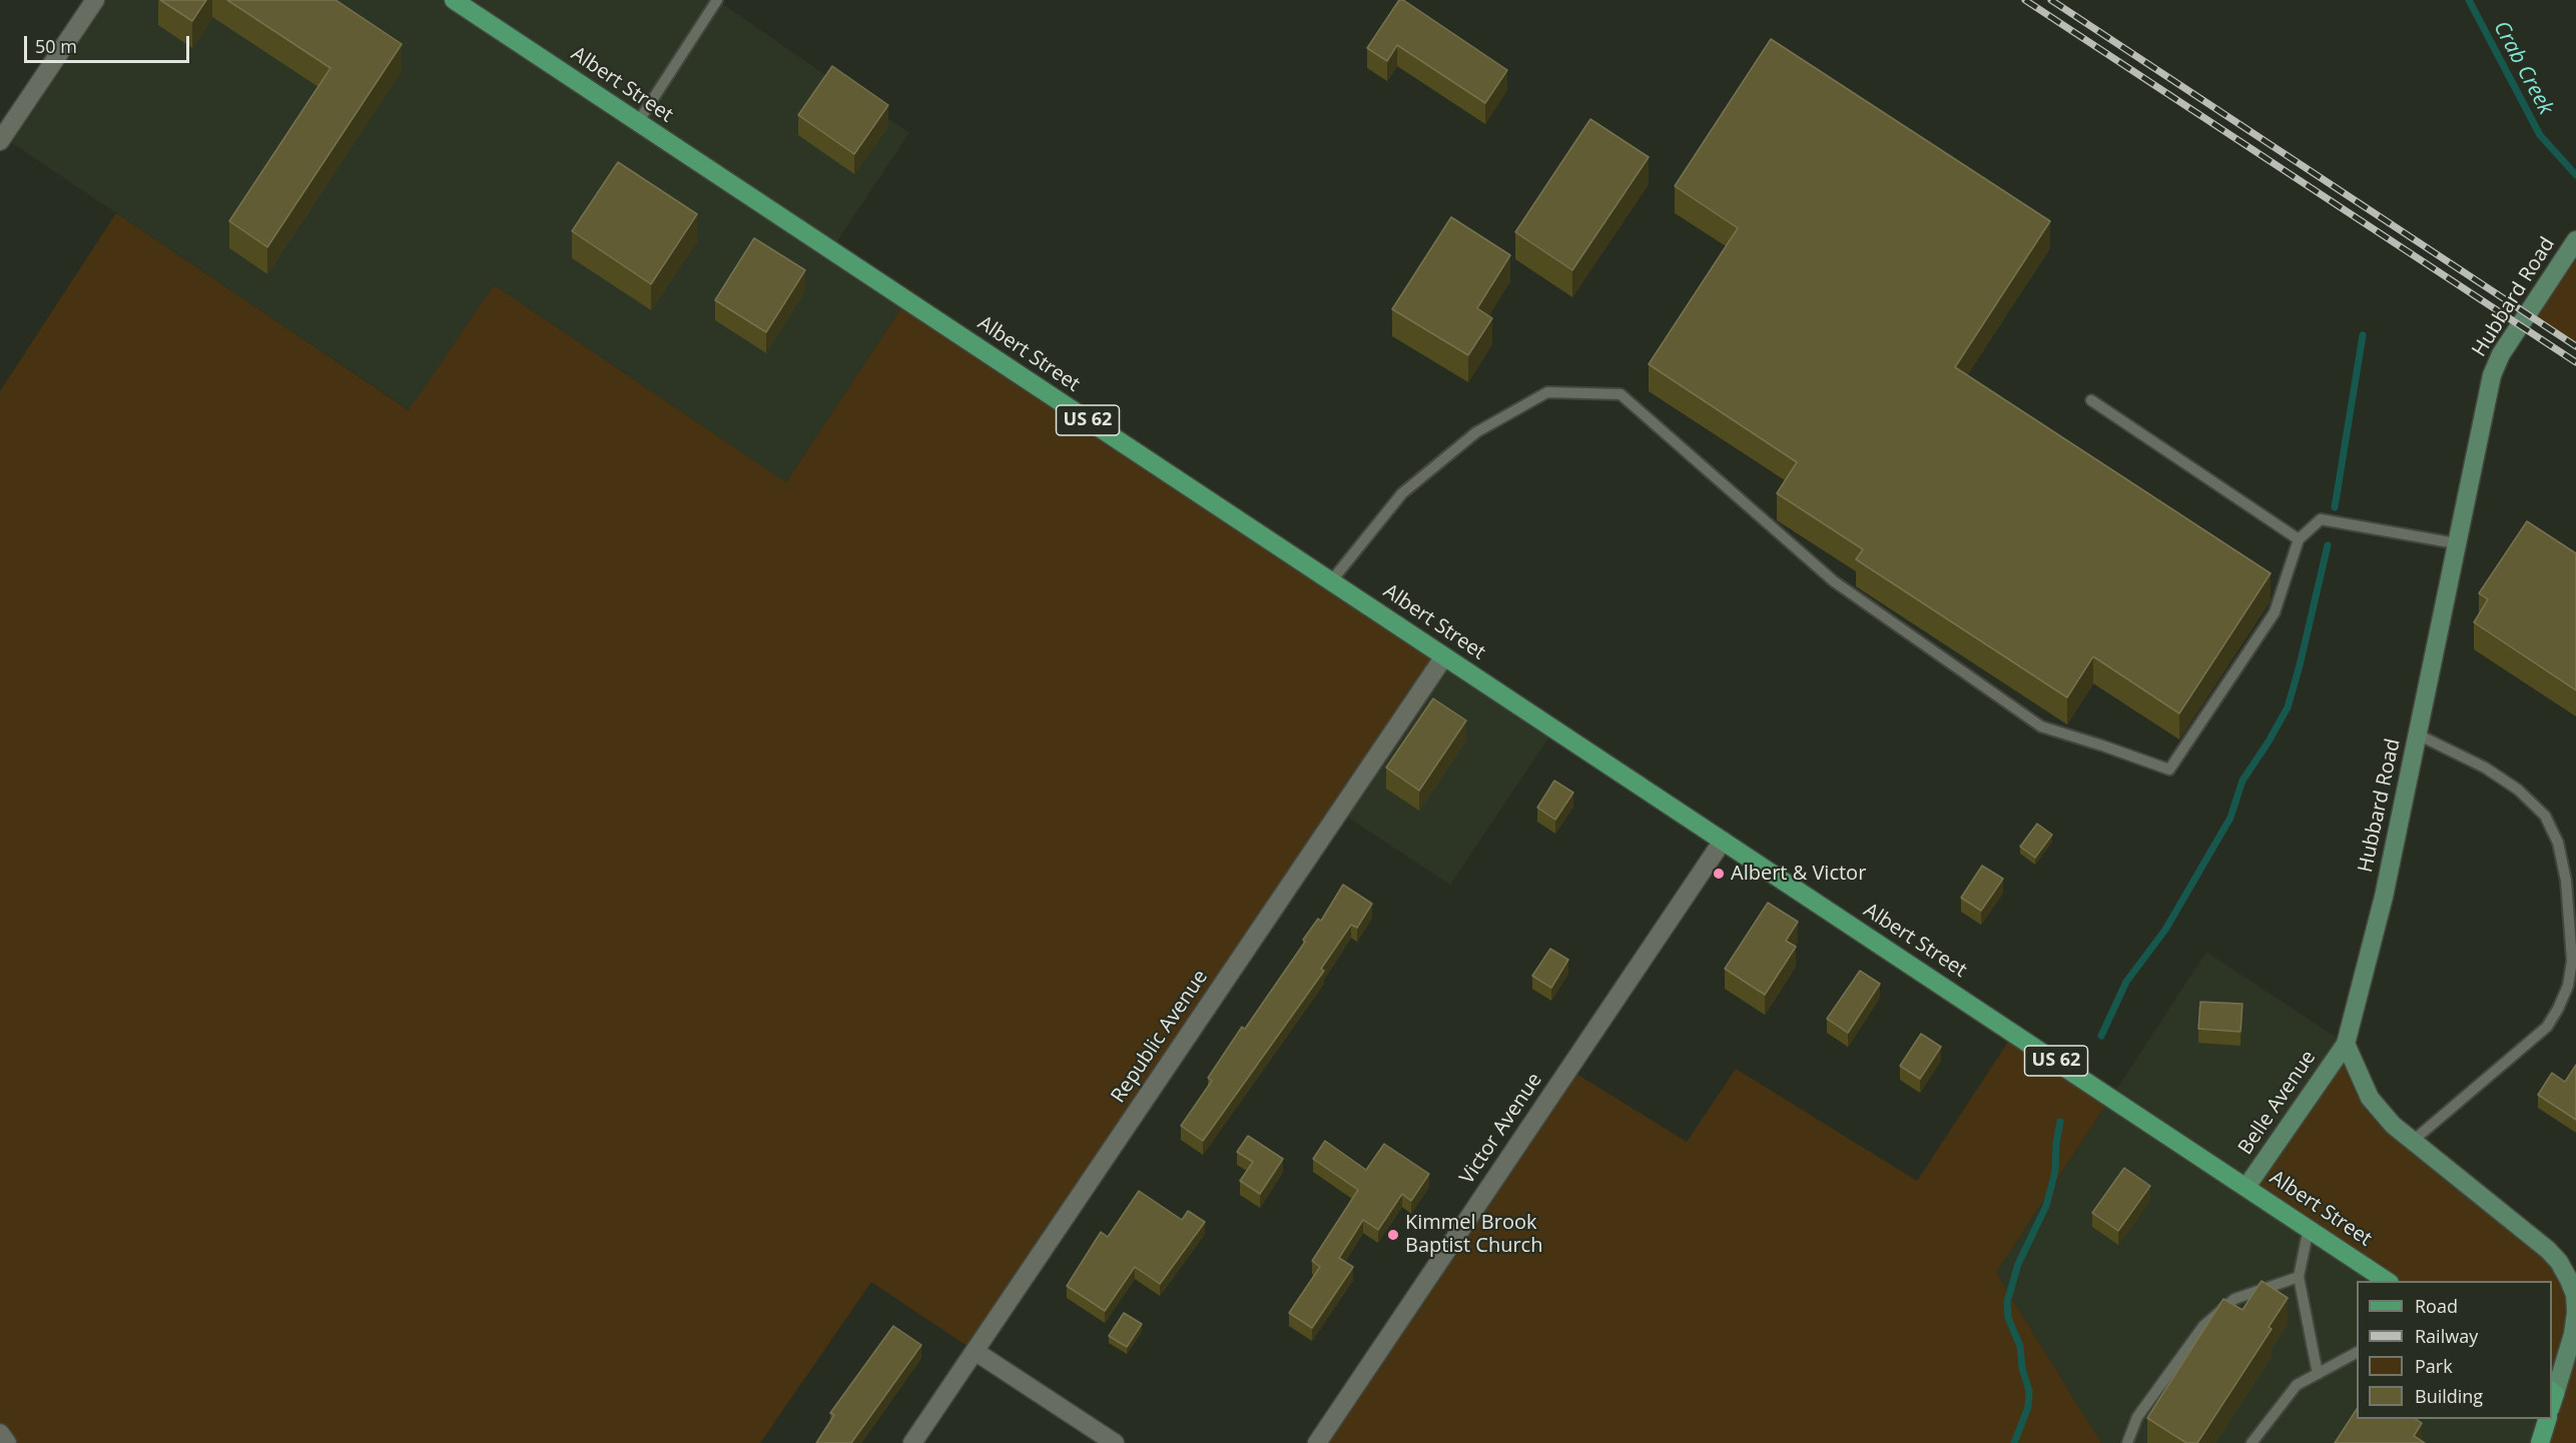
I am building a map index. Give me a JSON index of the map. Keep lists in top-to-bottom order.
{
  "streets": {
    "main road": ["Albert Street", "US 62"],
    "street": [
      "Hubbard Road",
      "Republic Avenue",
      "Belle Avenue",
      "Victor Avenue"
    ]
  },
  "crossings": [
    ["Albert Street", "Republic Avenue"],
    ["Albert Street", "Belle Avenue"],
    ["Albert Street", "Victor Avenue"],
    ["Hubbard Road", "Belle Avenue"]
  ],
  "water": ["Crab Creek"],
  "places": ["Albert & Victor", "Kimmel Brook Baptist Church"],
  "legend": [
    "Road",
    "Railway",
    "Park",
    "Building"
  ],
  "scale_bar": "50 m"
}
